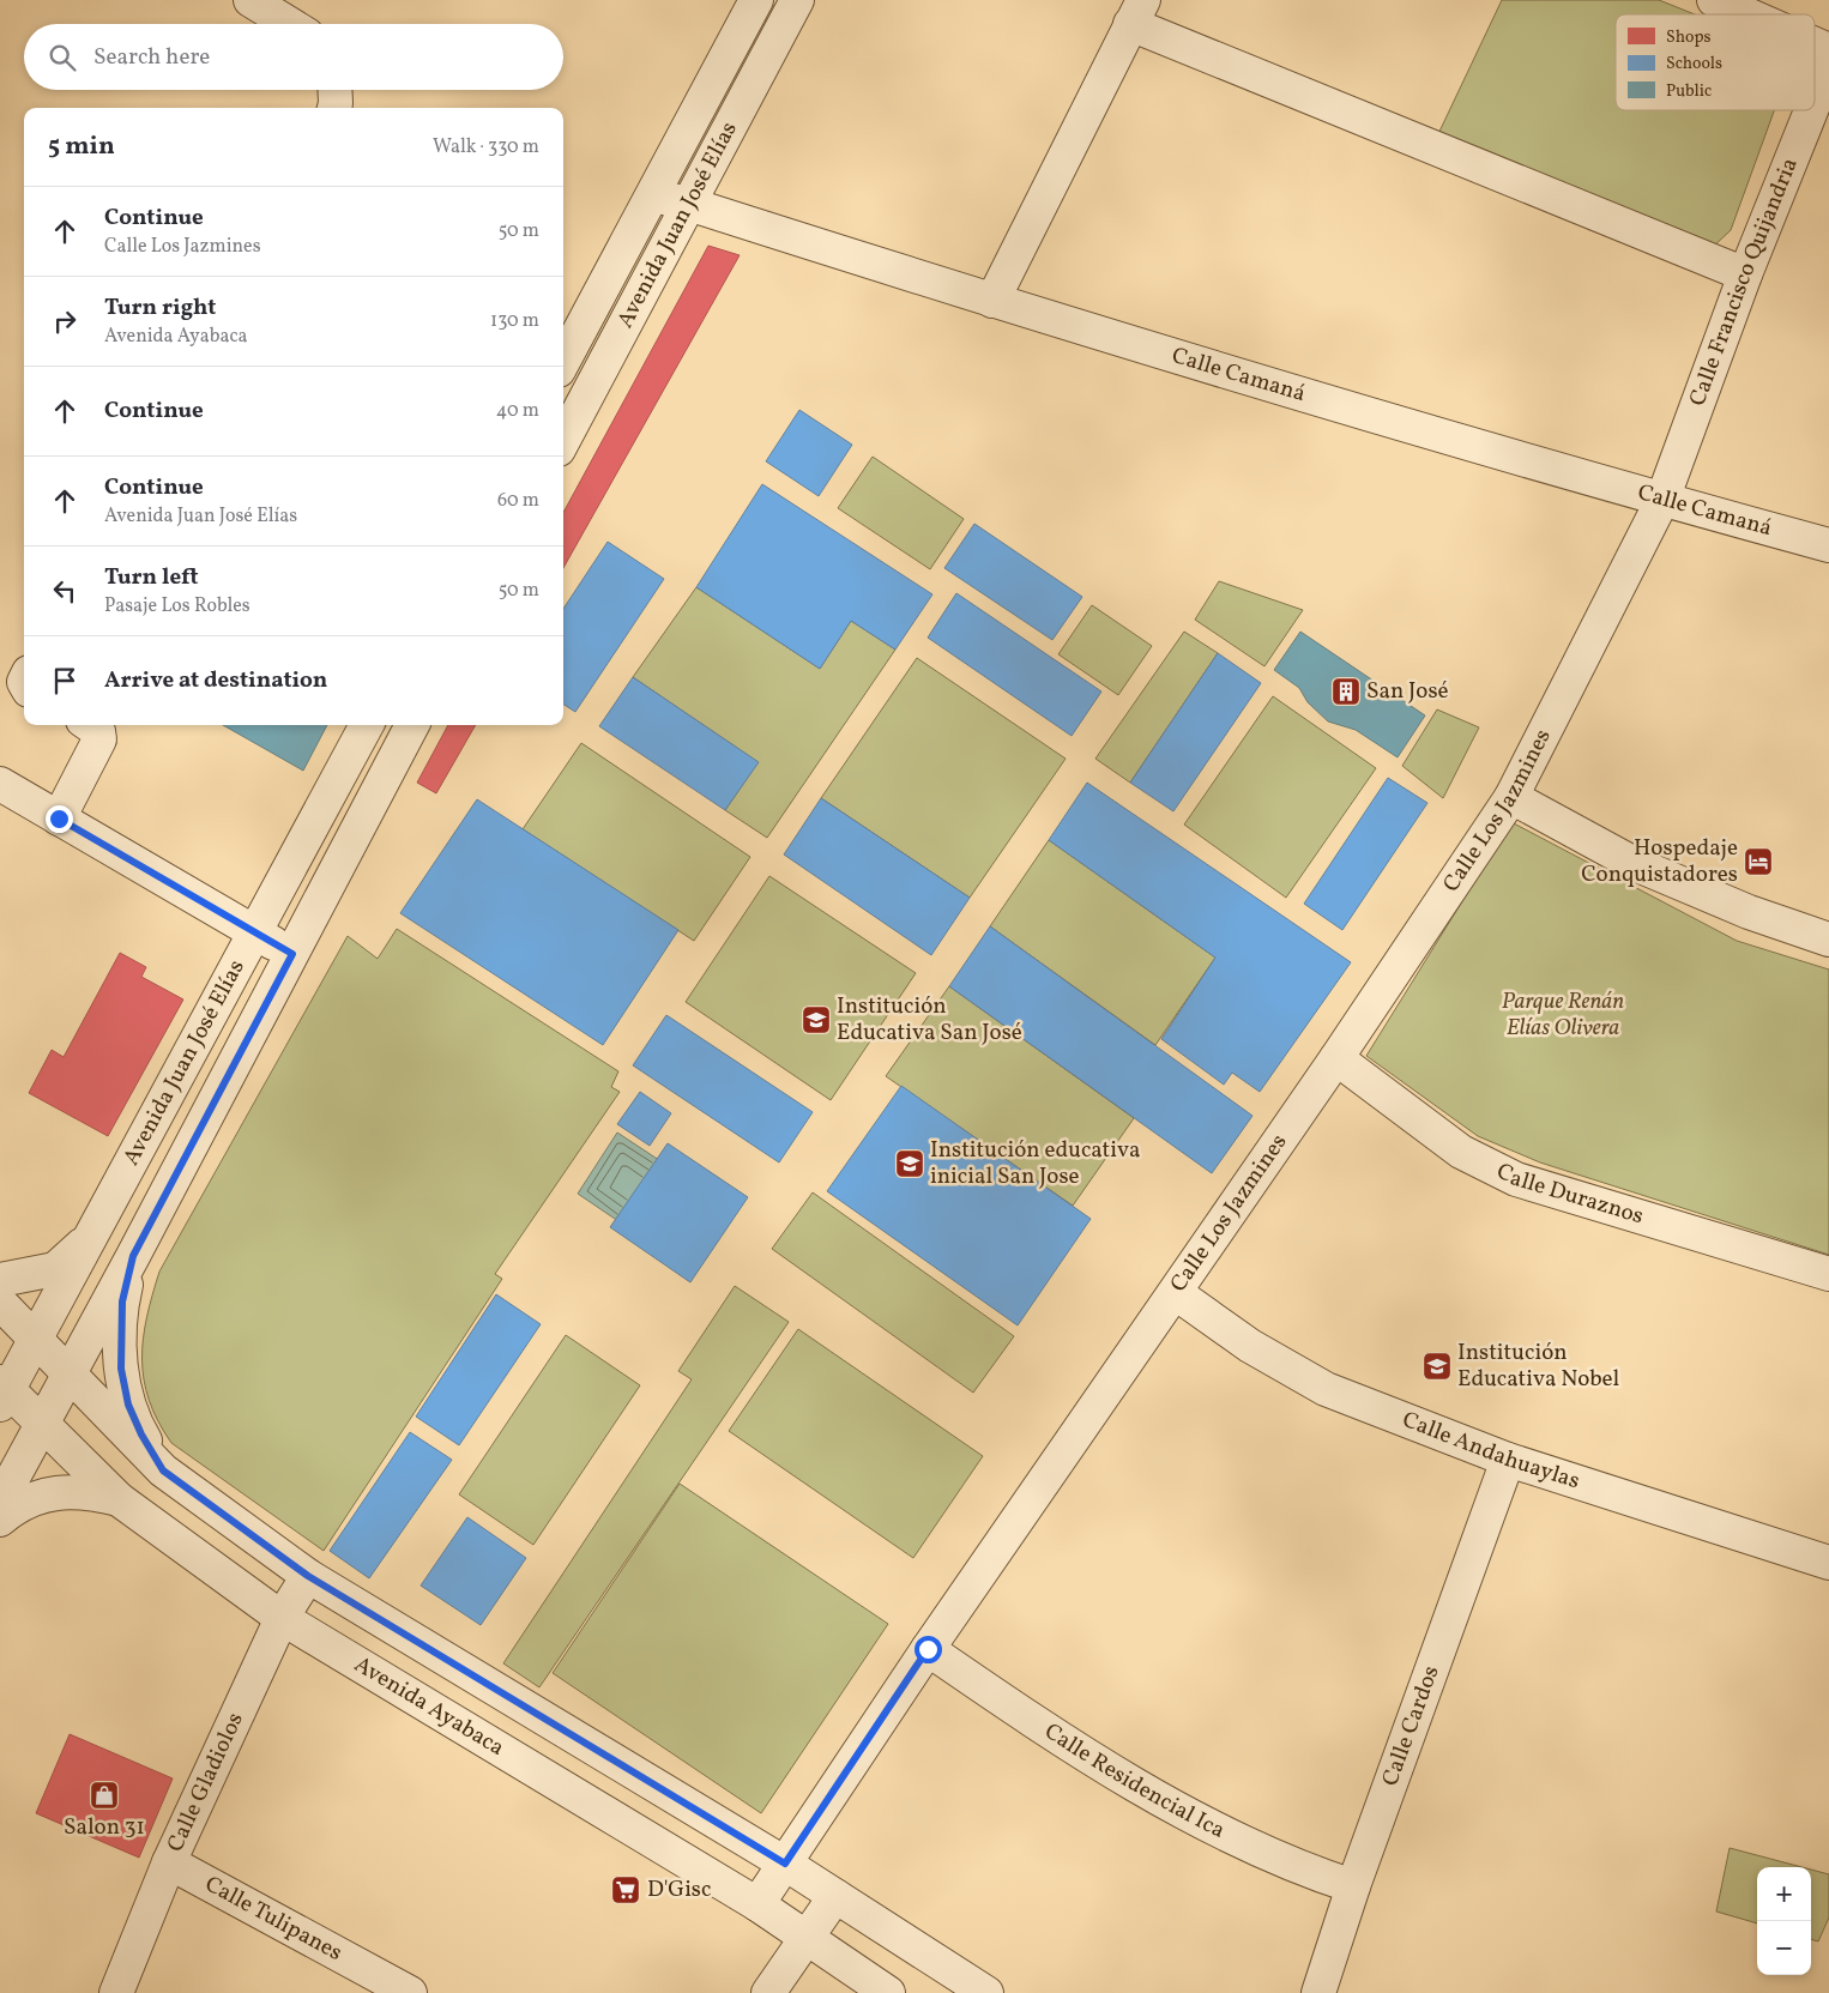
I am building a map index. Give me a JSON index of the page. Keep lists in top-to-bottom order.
{
  "streets": {
    "street": [
      "Avenida Juan José Elías",
      "Calle Francisco Quijandria",
      "Calle Camaná",
      "Calle Los Jazmines",
      "Calle Duraznos",
      "Calle Andahuaylas",
      "Avenida Ayabaca",
      "Calle Cardos",
      "Calle Residencial Ica",
      "Calle Gladiolos",
      "Calle Tulipanes"
    ]
  },
  "crossings": [
    ["Avenida Juan José Elías", "Calle Camaná"],
    ["Avenida Juan José Elías", "Avenida Ayabaca"],
    ["Calle Francisco Quijandria", "Calle Camaná"],
    ["Calle Francisco Quijandria", "Calle Los Jazmines"],
    ["Calle Camaná", "Calle Los Jazmines"],
    ["Calle Los Jazmines", "Calle Duraznos"],
    ["Calle Los Jazmines", "Calle Andahuaylas"],
    ["Calle Los Jazmines", "Avenida Ayabaca"],
    ["Calle Los Jazmines", "Calle Residencial Ica"],
    ["Calle Andahuaylas", "Calle Cardos"],
    ["Avenida Ayabaca", "Calle Gladiolos"],
    ["Calle Cardos", "Calle Residencial Ica"],
    ["Calle Gladiolos", "Calle Tulipanes"]
  ],
  "parks": ["Parque Renán Elías Olivera"],
  "places": {
    "building": ["San José"],
    "hotel": ["Hospedaje Conquistadores"],
    "school or university": ["Institución Educativa San José", "Institución educativa inicial San Jose", "Institución Educativa Nobel"],
    "shop": ["Salon 31"],
    "supermarket": ["D'Gisc"]
  },
  "legend": ["Shops", "Schools", "Public"],
  "page": {
    "search": "Search here",
    "heading": ["5 min", "Walk · 330 m"],
    "list": [
      ["Continue", "Calle Los Jazmines", "50 m"],
      ["Turn right", "Avenida Ayabaca", "130 m"],
      ["Continue", "40 m"],
      ["Continue", "Avenida Juan José Elías", "60 m"],
      ["Turn left", "Pasaje Los Robles", "50 m"],
      "Arrive at destination"
    ],
    "map_buttons": ["+", "−"]
  }
}
